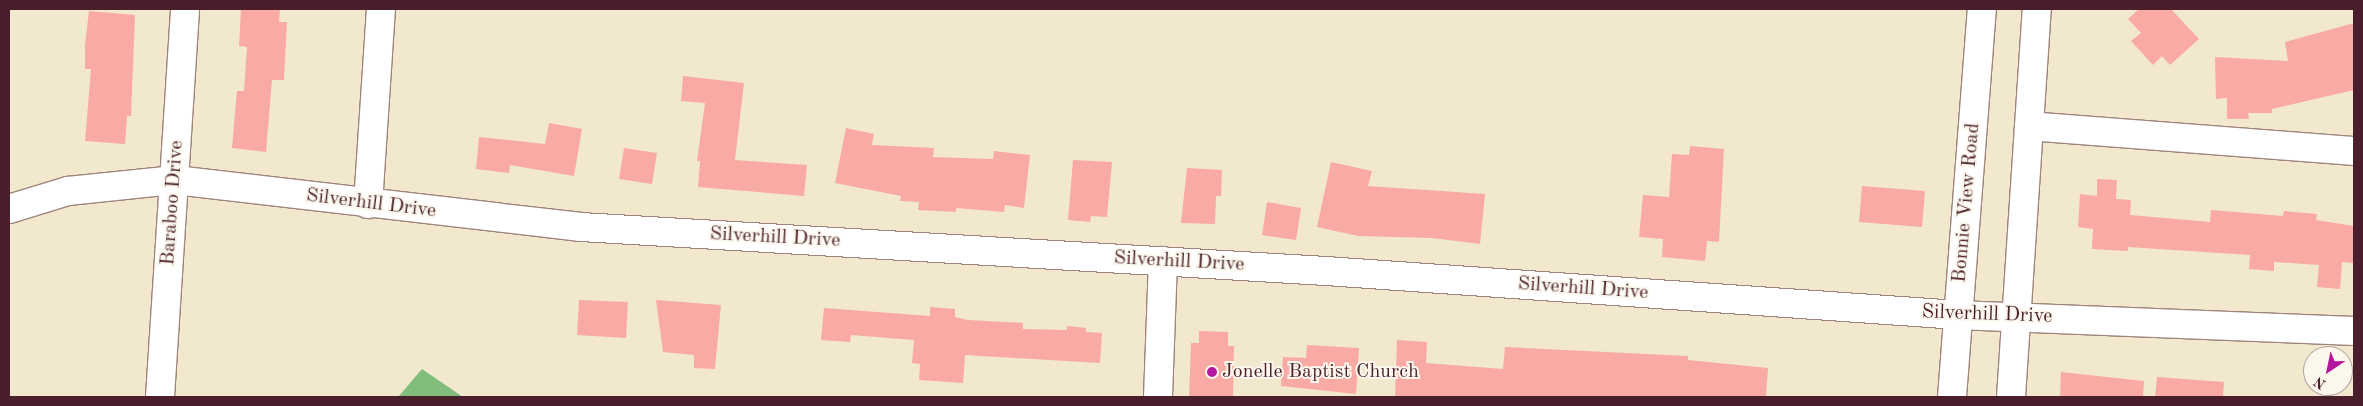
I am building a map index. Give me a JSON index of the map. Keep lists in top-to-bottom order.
{
  "streets": {
    "street": ["Baraboo Drive", "Bonnie View Road", "Silverhill Drive"]
  },
  "crossings": [
    ["Baraboo Drive", "Silverhill Drive"],
    ["Bonnie View Road", "Silverhill Drive"]
  ],
  "places": ["Jonelle Baptist Church"],
  "north": "bottom left"
}
